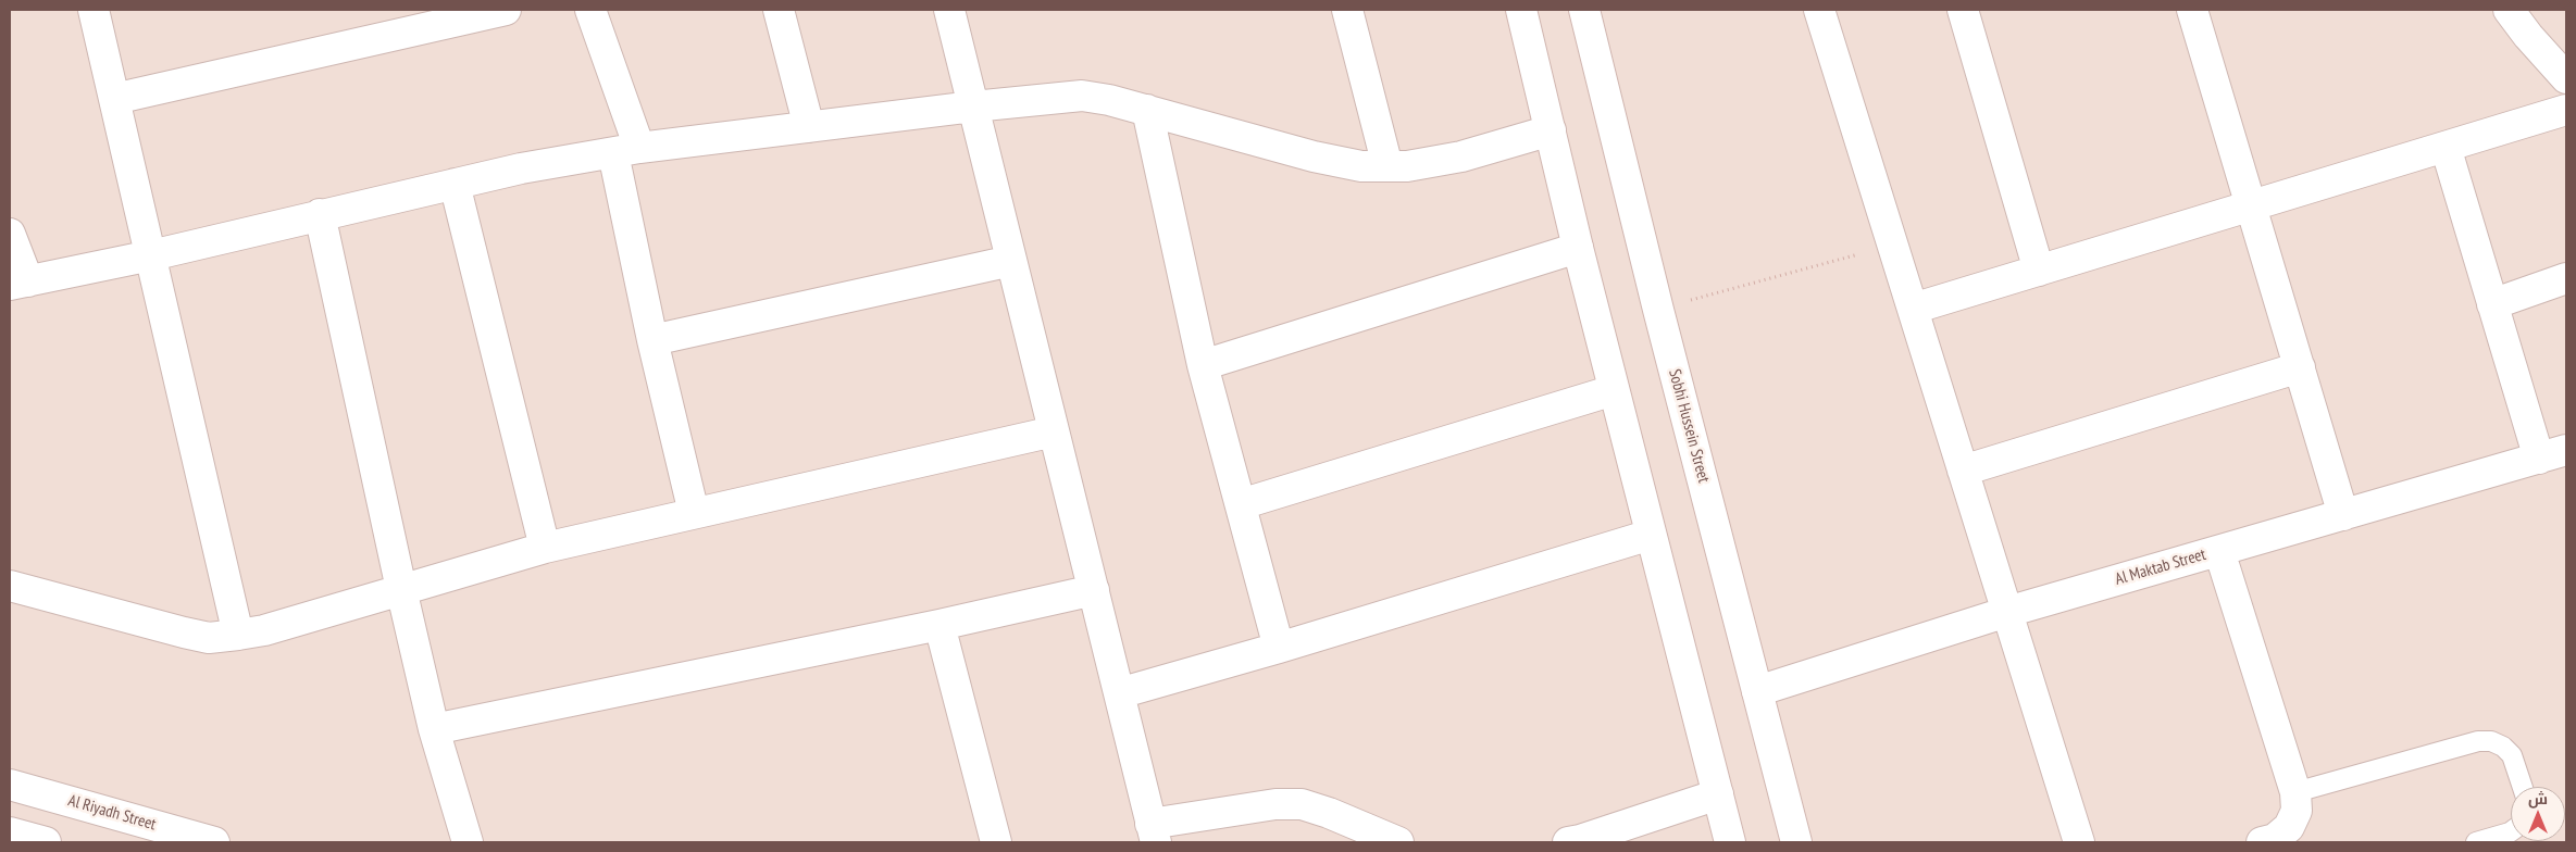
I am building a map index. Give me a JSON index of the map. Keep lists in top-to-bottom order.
{
  "streets": {
    "street": ["Sobhi Hussein Street", "Al Maktab Street", "Al Riyadh Street"]
  },
  "crossings": [
    ["Sobhi Hussein Street", "Al Maktab Street"]
  ],
  "north": "top"
}
